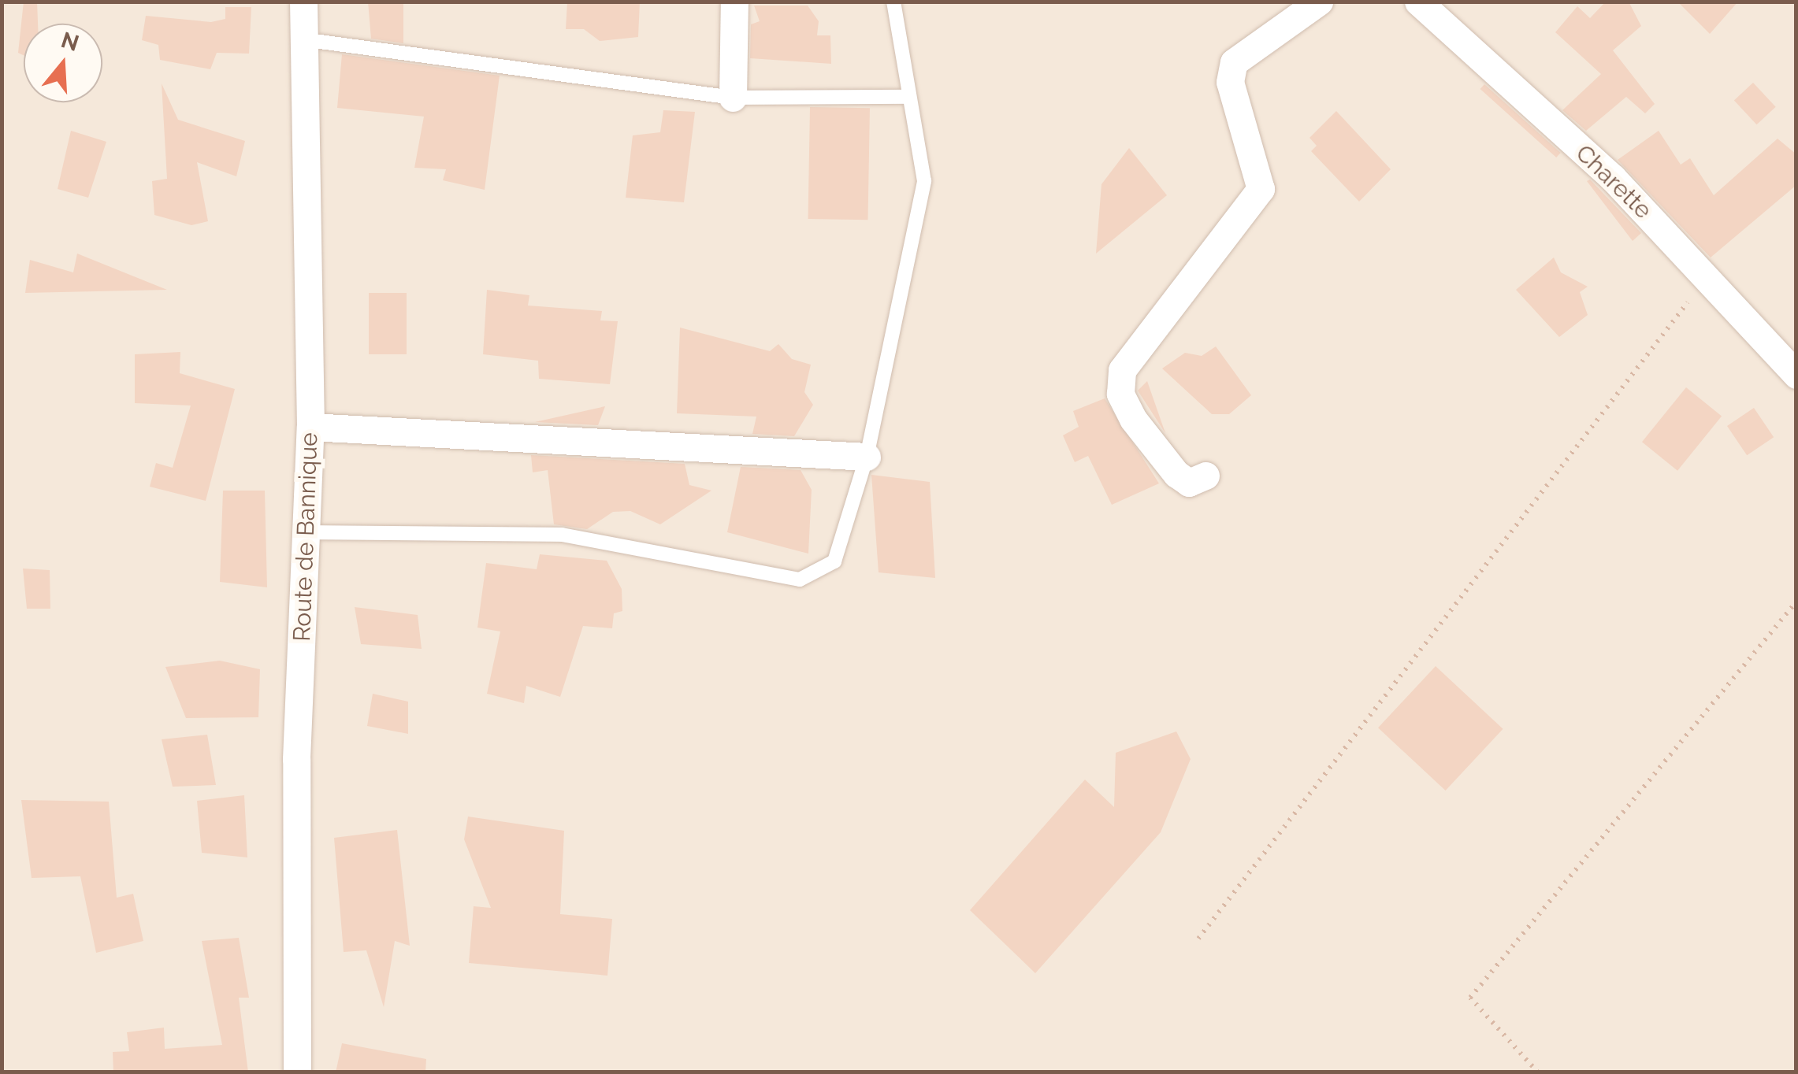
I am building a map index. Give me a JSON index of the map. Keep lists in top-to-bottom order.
{
  "streets": {
    "street": ["Charette", "Route de Bannique"]
  },
  "north": "top"
}
